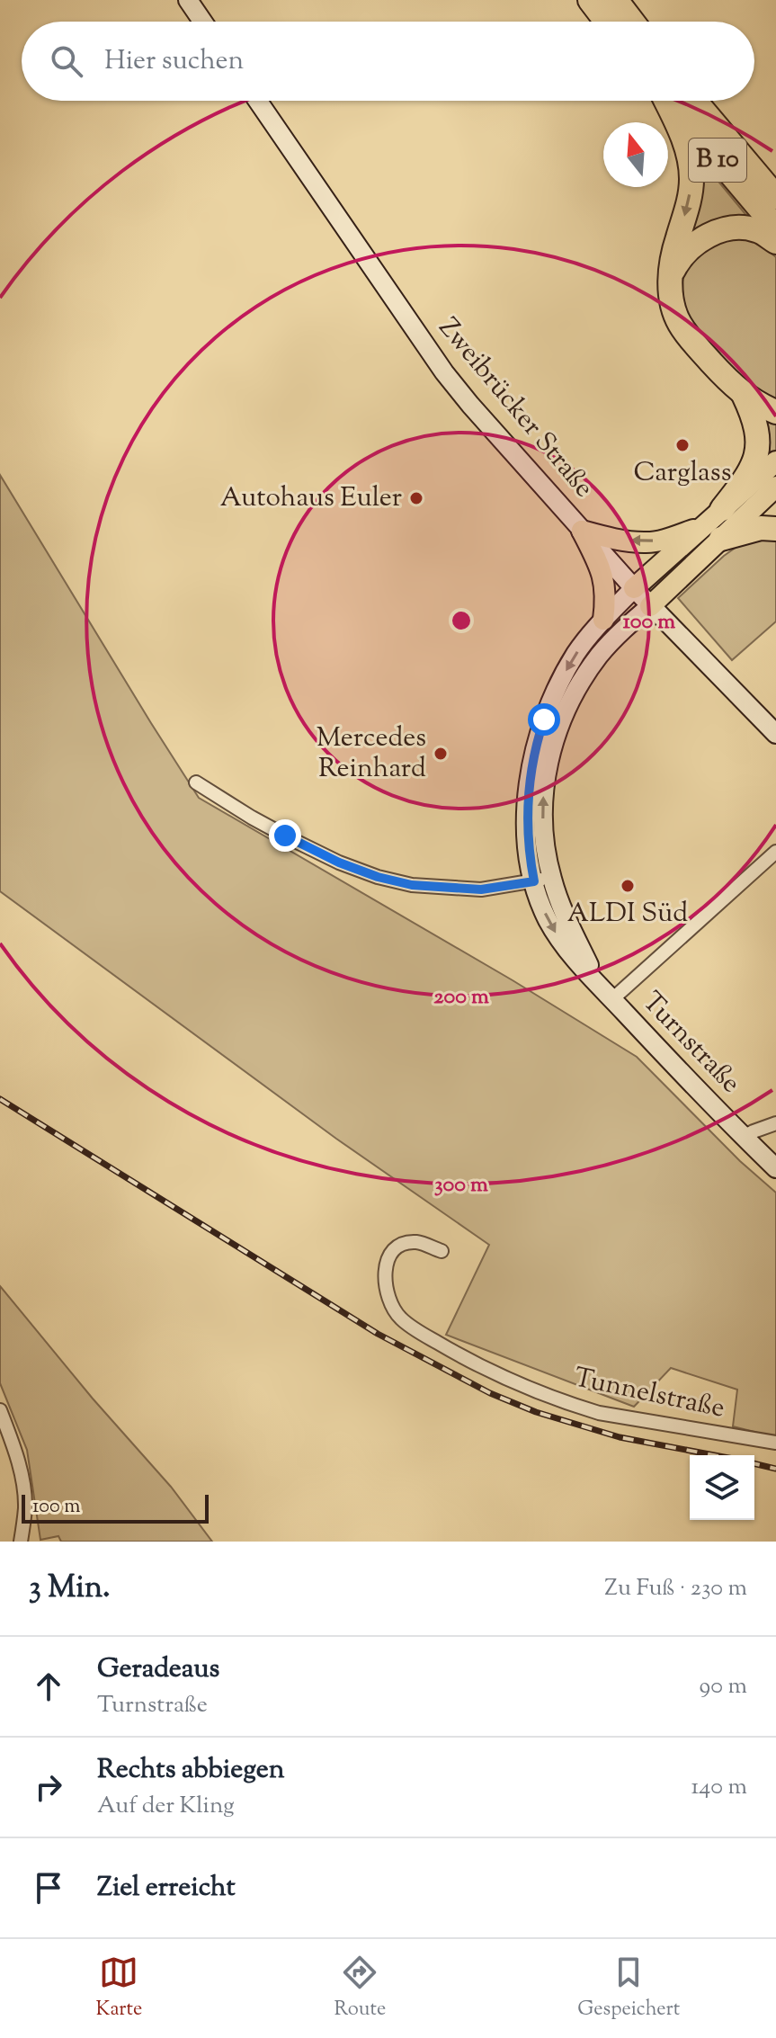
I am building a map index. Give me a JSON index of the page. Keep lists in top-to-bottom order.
{
  "streets": {
    "highway": ["B 10"],
    "street": ["Zweibrücker Straße", "Turnstraße", "Tunnelstraße"]
  },
  "crossings": [
    ["Zweibrücker Straße", "Turnstraße"]
  ],
  "places": [
    "Carglass",
    "Autohaus Euler",
    "Mercedes Reinhard",
    "ALDI Süd"
  ],
  "scale_bar": "100 m",
  "north": "top",
  "page": {
    "search": "Hier suchen",
    "scale": "100 m",
    "heading": ["3 Min.", "Zu Fuß · 230 m"],
    "list": [
      ["Geradeaus", "Turnstraße", "90 m"],
      ["Rechts abbiegen", "Auf der Kling", "140 m"],
      "Ziel erreicht"
    ],
    "nav": ["Karte", "Route", "Gespeichert"]
  },
  "rings": ["100 m", "200 m", "300 m"]
}
